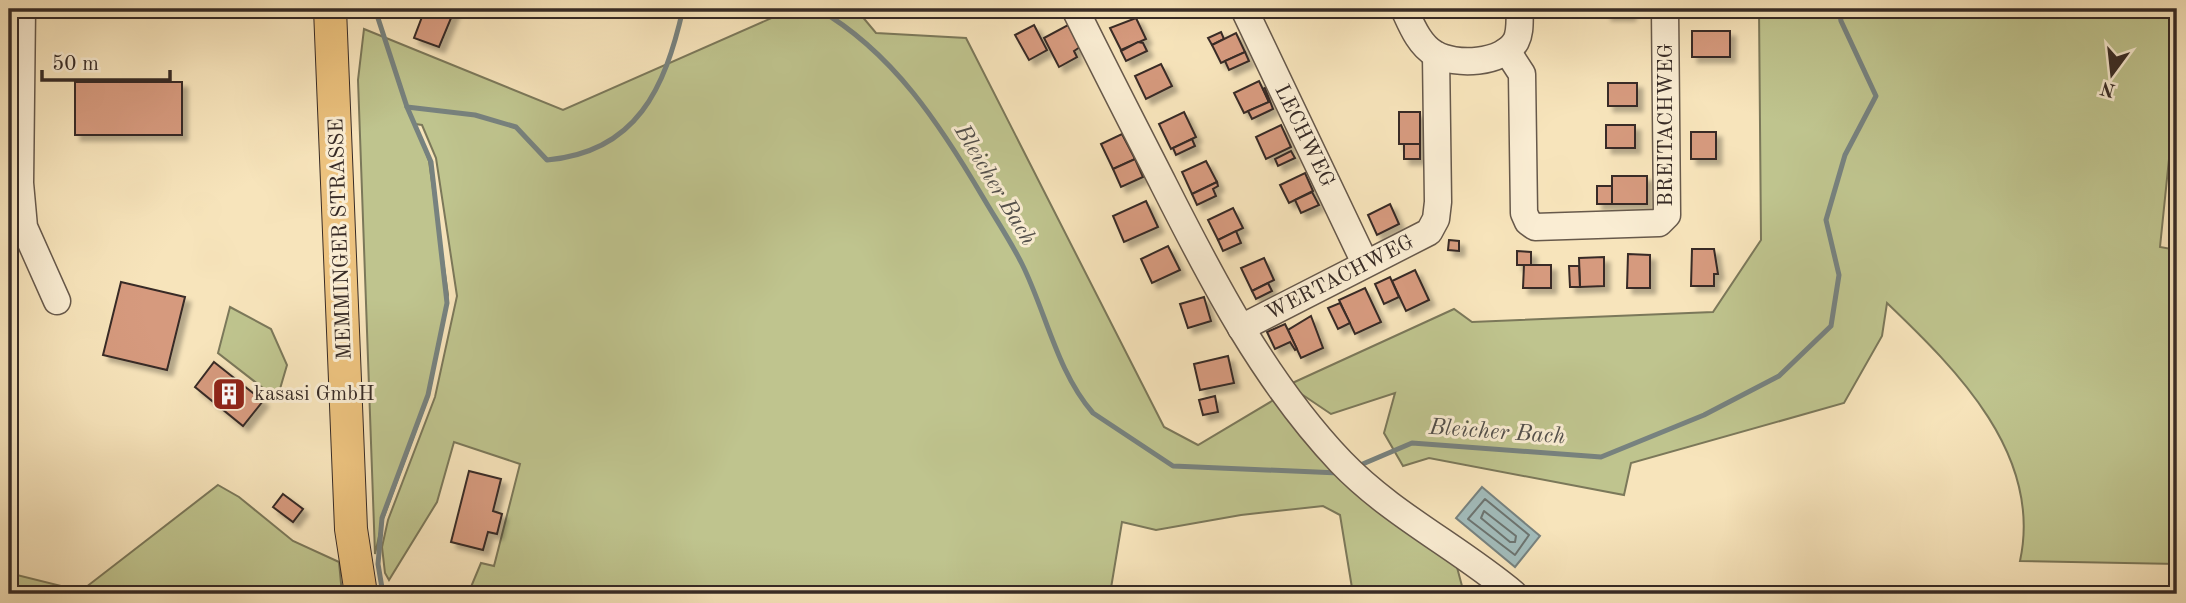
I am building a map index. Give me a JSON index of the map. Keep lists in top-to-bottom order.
{
  "streets": {
    "main road": ["MEMMINGER STRASSE"],
    "street": ["BREITACHWEG", "LECHWEG", "WERTACHWEG"]
  },
  "crossings": [
    ["LECHWEG", "WERTACHWEG"]
  ],
  "water": ["Bleicher Bach"],
  "places": {
    "building": ["kasasi GmbH"]
  },
  "scale_bar": "50 m",
  "north": "bottom"
}
